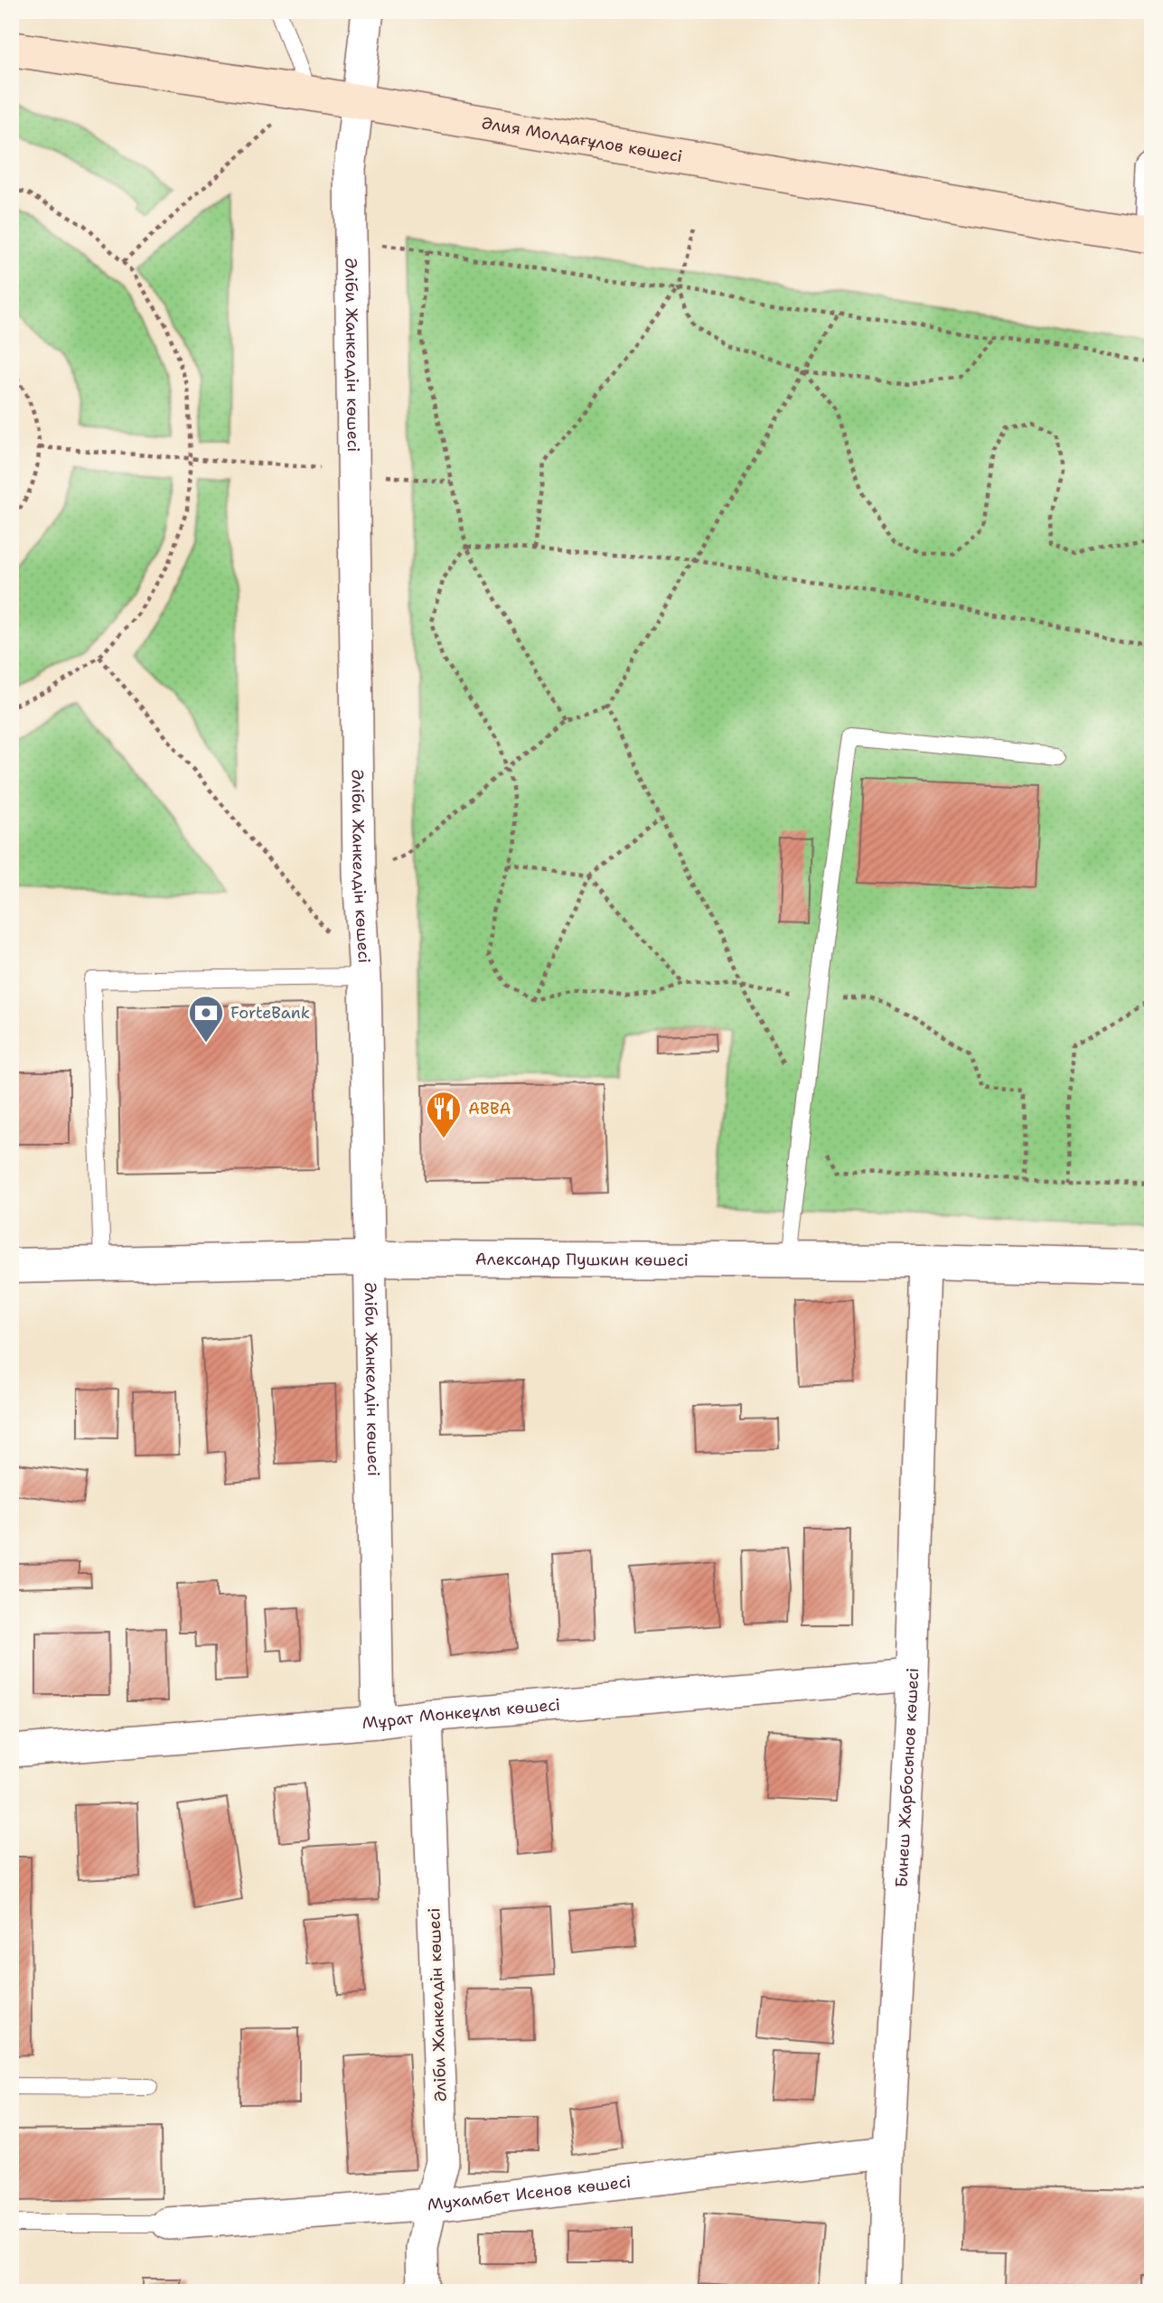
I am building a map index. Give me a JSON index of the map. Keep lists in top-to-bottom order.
{
  "streets": {
    "main road": ["Әлия Молдағұлов көшесі"],
    "street": [
      "Әліби Жанкелдін көшесі",
      "Александр Пушкин көшесі",
      "Мұрат Монкеұлы көшесі",
      "Бинеш Жарбосынов көшесі",
      "Мухамбет Исенов көшесі"
    ]
  },
  "crossings": [
    ["Әлия Молдағұлов көшесі", "Әліби Жанкелдін көшесі"],
    ["Әліби Жанкелдін көшесі", "Александр Пушкин көшесі"],
    ["Әліби Жанкелдін көшесі", "Мұрат Монкеұлы көшесі"],
    ["Әліби Жанкелдін көшесі", "Мухамбет Исенов көшесі"],
    ["Александр Пушкин көшесі", "Бинеш Жарбосынов көшесі"],
    ["Мұрат Монкеұлы көшесі", "Бинеш Жарбосынов көшесі"],
    ["Бинеш Жарбосынов көшесі", "Мухамбет Исенов көшесі"]
  ],
  "places": {
    "bank": ["ForteBank"],
    "restaurant": ["ABBA"]
  }
}
